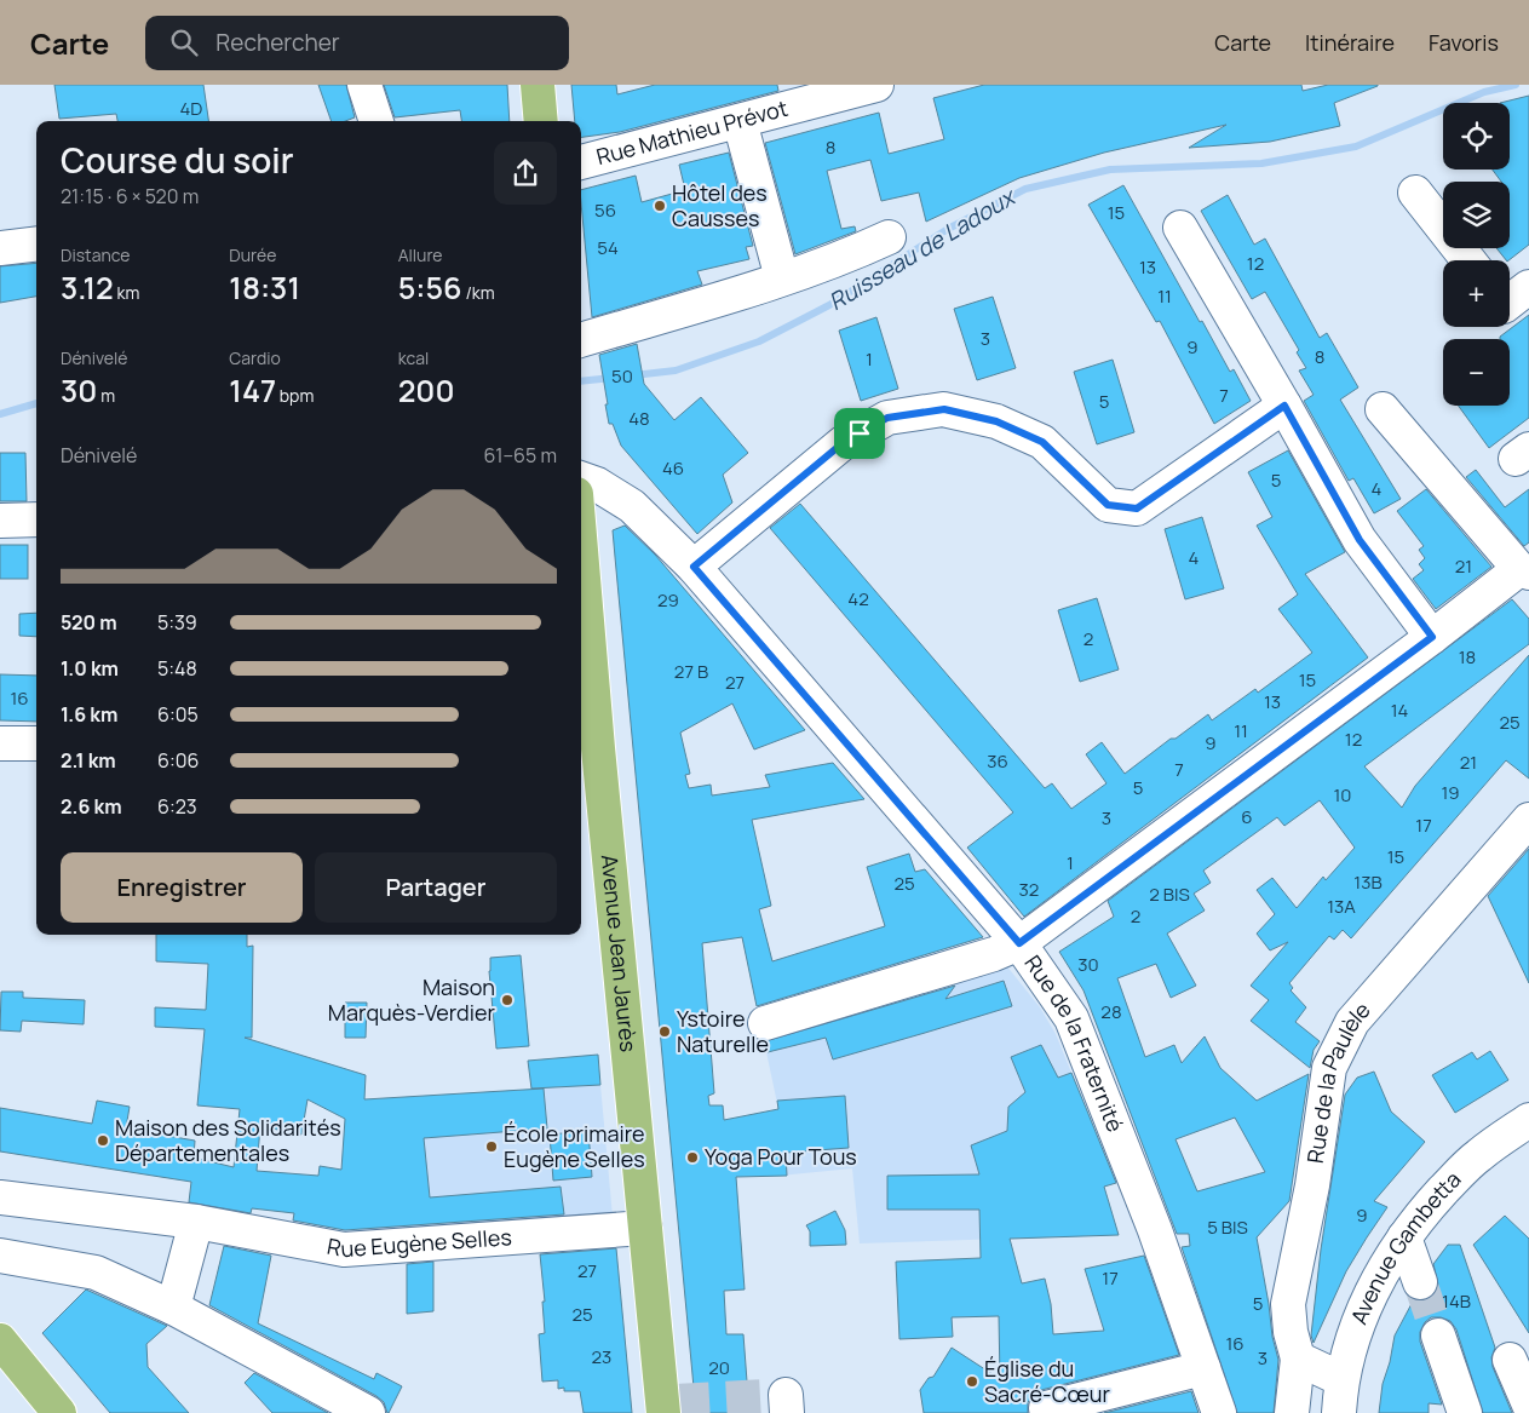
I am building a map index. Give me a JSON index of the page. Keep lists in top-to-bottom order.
{
  "streets": {
    "main road": ["Avenue Jean Jaurès"],
    "street": [
      "Rue Mathieu Prévot",
      "Rue de la Fraternité",
      "Rue de la Paulèle",
      "Rue Eugène Selles",
      "Avenue Gambetta"
    ]
  },
  "crossings": [
    ["Avenue Jean Jaurès", "Rue Eugène Selles"]
  ],
  "water": ["Ruisseau de Ladoux"],
  "places": [
    "Hôtel des Causses",
    "Maison Marquès-Verdier",
    "Ystoire Naturelle",
    "Maison des Solidarités Départementales",
    "École primaire Eugène Selles",
    "Yoga Pour Tous",
    "Église du Sacré-Cœur"
  ],
  "house_numbers": [
    "4D",
    "8",
    "56",
    "15",
    "54",
    "12",
    "13",
    "11",
    "3",
    "9",
    "8",
    "1",
    "50",
    "7",
    "5",
    "48",
    "46",
    "5",
    "4",
    "4",
    "21",
    "42",
    "29",
    "2",
    "18",
    "27 B",
    "15",
    "27",
    "16",
    "13",
    "14",
    "25",
    "11",
    "12",
    "9",
    "36",
    "21",
    "7",
    "5",
    "19",
    "10",
    "6",
    "3",
    "17",
    "15",
    "1",
    "13B",
    "25",
    "32",
    "2 BIS",
    "13A",
    "2",
    "30",
    "28",
    "9",
    "5 BIS",
    "27",
    "17",
    "14B",
    "5",
    "25",
    "16",
    "23",
    "3",
    "20"
  ],
  "page": {
    "header": "Carte",
    "search": "Rechercher",
    "nav": ["Carte", "Itinéraire", "Favoris"],
    "map_buttons": ["+", "−"],
    "heading": ["Course du soir", "21:15 · 6 × 520 m"],
    "stats": [
      ["Distance", "3.12 km"],
      ["Durée", "18:31"],
      ["Allure", "5:56 /km"],
      ["Dénivelé", "30 m"],
      ["Cardio", "147 bpm"],
      ["kcal", "200"]
    ],
    "chart": ["Dénivelé", "61–65 m"],
    "list": [
      {
        "name": "520 m",
        "note": "5:39"
      },
      {
        "name": "1.0 km",
        "note": "5:48"
      },
      {
        "name": "1.6 km",
        "note": "6:05"
      },
      {
        "name": "2.1 km",
        "note": "6:06"
      },
      {
        "name": "2.6 km",
        "note": "6:23"
      }
    ],
    "buttons": ["Enregistrer", "Partager"]
  }
}
